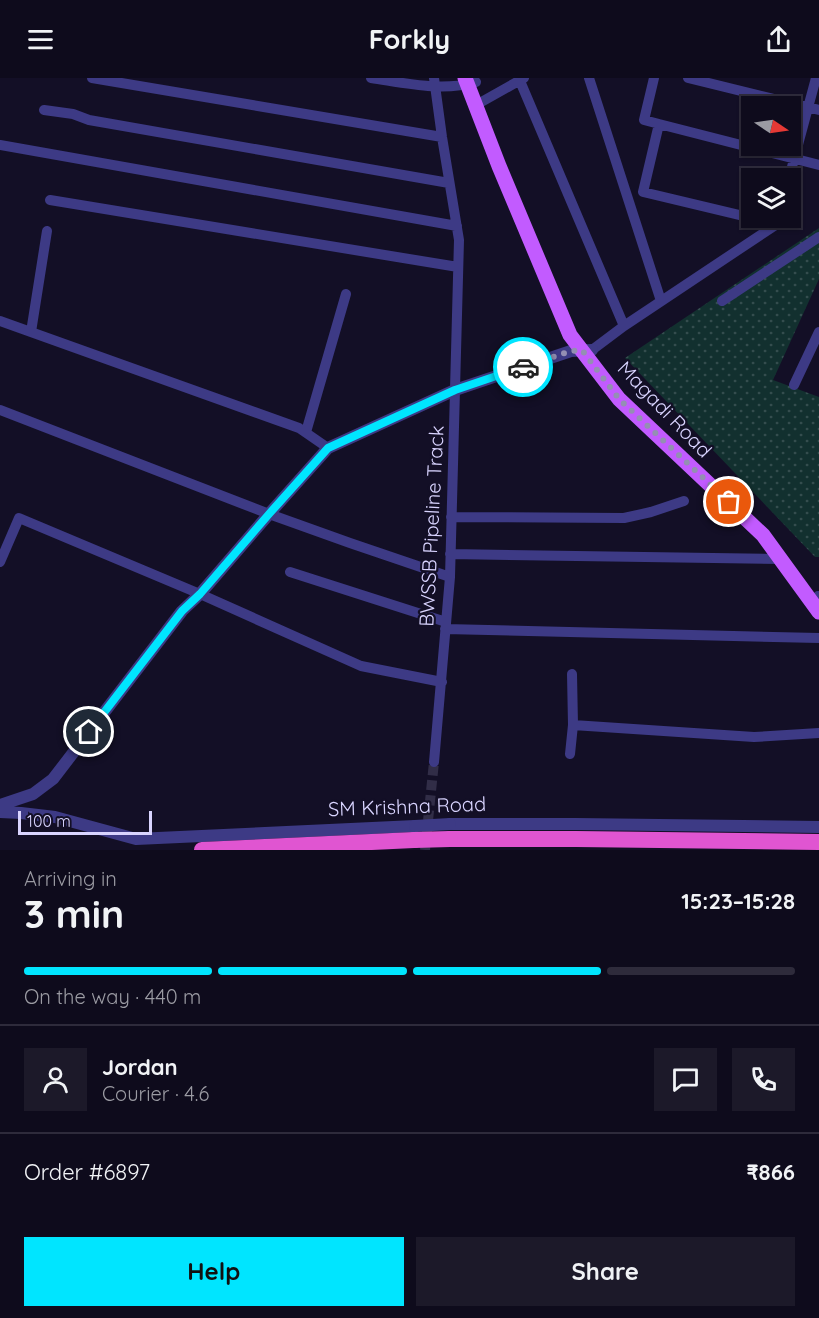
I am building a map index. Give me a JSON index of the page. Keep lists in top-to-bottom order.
{
  "streets": {
    "highway": ["SM Krishna Road"],
    "main road": ["Magadi Road"],
    "street": ["BWSSB Pipeline Track"]
  },
  "scale_bar": "100 m",
  "north": "right",
  "page": {
    "header": "Forkly",
    "scale": "100 m",
    "heading": ["3 min", "Arriving in", "15:23–15:28"],
    "panel": [
      "Jordan",
      "Courier · 4.6",
      "Order #6897",
      "₹866"
    ],
    "bar": "On the way · 440 m",
    "buttons": ["Help", "Share"]
  }
}
